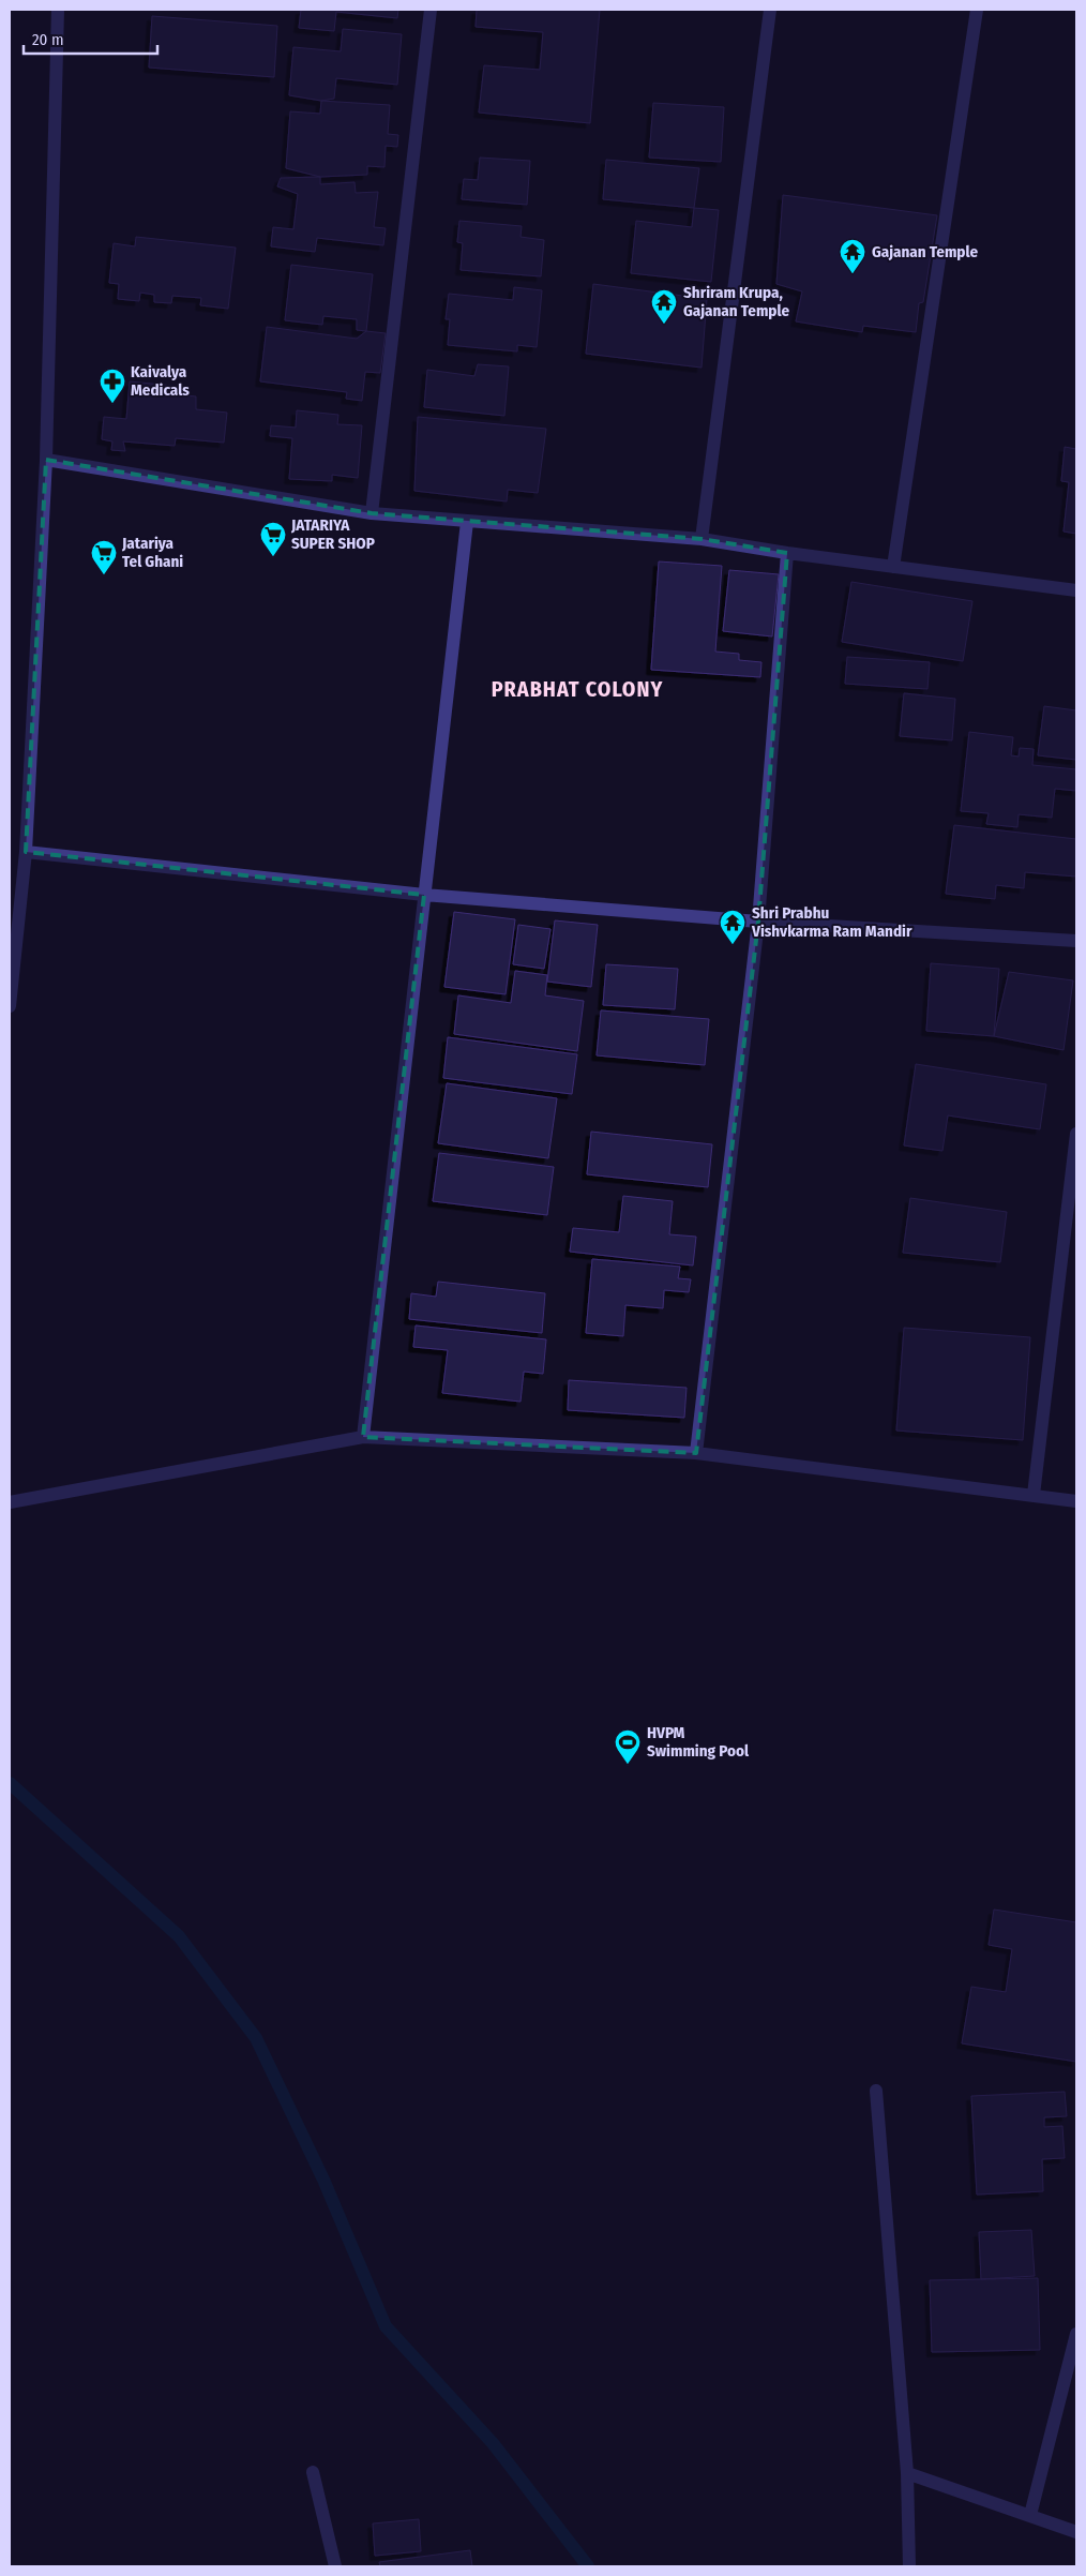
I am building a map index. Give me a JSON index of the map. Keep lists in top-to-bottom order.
{
  "districts": ["PRABHAT COLONY"],
  "places": {
    "temple": ["Gajanan Temple", "Shriram Krupa, Gajanan Temple", "Shri Prabhu Vishvkarma Ram Mandir"],
    "pharmacy": ["Kaivalya Medicals"],
    "supermarket": ["JATARIYA SUPER SHOP", "Jatariya Tel Ghani"],
    "sports": ["HVPM Swimming Pool"]
  },
  "scale_bar": "20 m"
}
